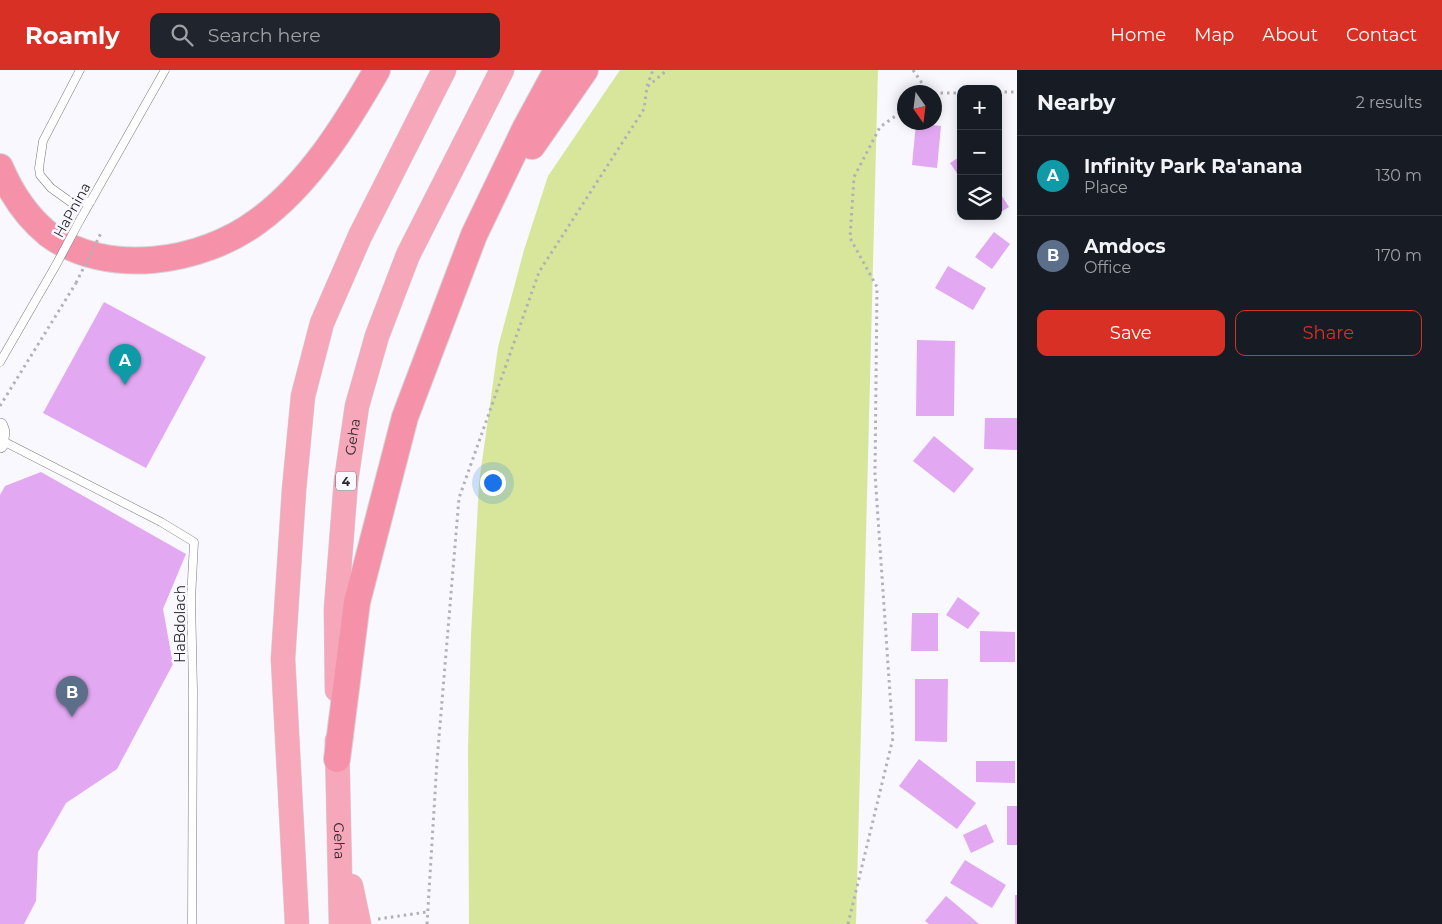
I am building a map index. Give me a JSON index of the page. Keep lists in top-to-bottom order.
{
  "streets": {
    "highway": ["Geha", "4"],
    "lane": ["HaPnina", "HaBdolach"]
  },
  "north": "bottom",
  "page": {
    "header": "Roamly",
    "search": "Search here",
    "nav": [
      "Home",
      "Map",
      "About",
      "Contact"
    ],
    "heading": ["Nearby", "2 results"],
    "map_buttons": ["+", "−"],
    "list": [
      {
        "mark": "A",
        "name": "Infinity Park Ra'anana",
        "note": "Place",
        "value": "130 m"
      },
      {
        "mark": "B",
        "name": "Amdocs",
        "note": "Office",
        "value": "170 m"
      }
    ],
    "buttons": ["Save", "Share"],
    "pins": ["A", "B"]
  }
}
